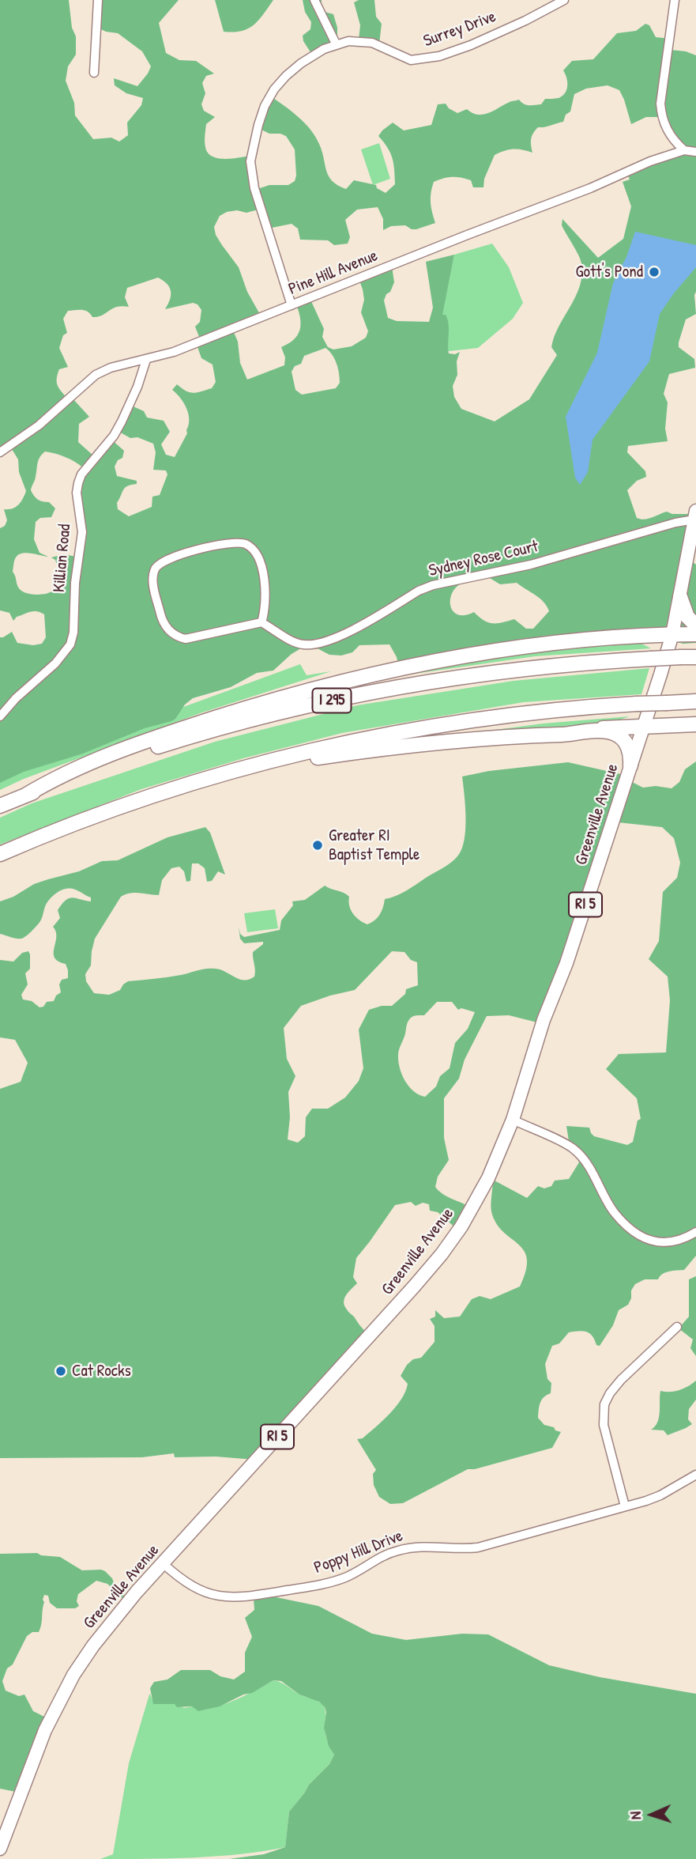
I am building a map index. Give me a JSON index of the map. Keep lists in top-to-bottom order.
{
  "streets": {
    "highway": ["I 295"],
    "main road": ["Greenville Avenue", "RI 5"],
    "street": [
      "Surrey Drive",
      "Pine Hill Avenue",
      "Killian Road",
      "Sydney Rose Court",
      "Poppy Hill Drive"
    ]
  },
  "crossings": [
    ["Surrey Drive", "Pine Hill Avenue"],
    ["Pine Hill Avenue", "Killian Road"],
    ["Sydney Rose Court", "Greenville Avenue"],
    ["Greenville Avenue", "Poppy Hill Drive"]
  ],
  "places": ["Gott's Pond", "Greater RI Baptist Temple", "Cat Rocks"],
  "north": "left"
}
